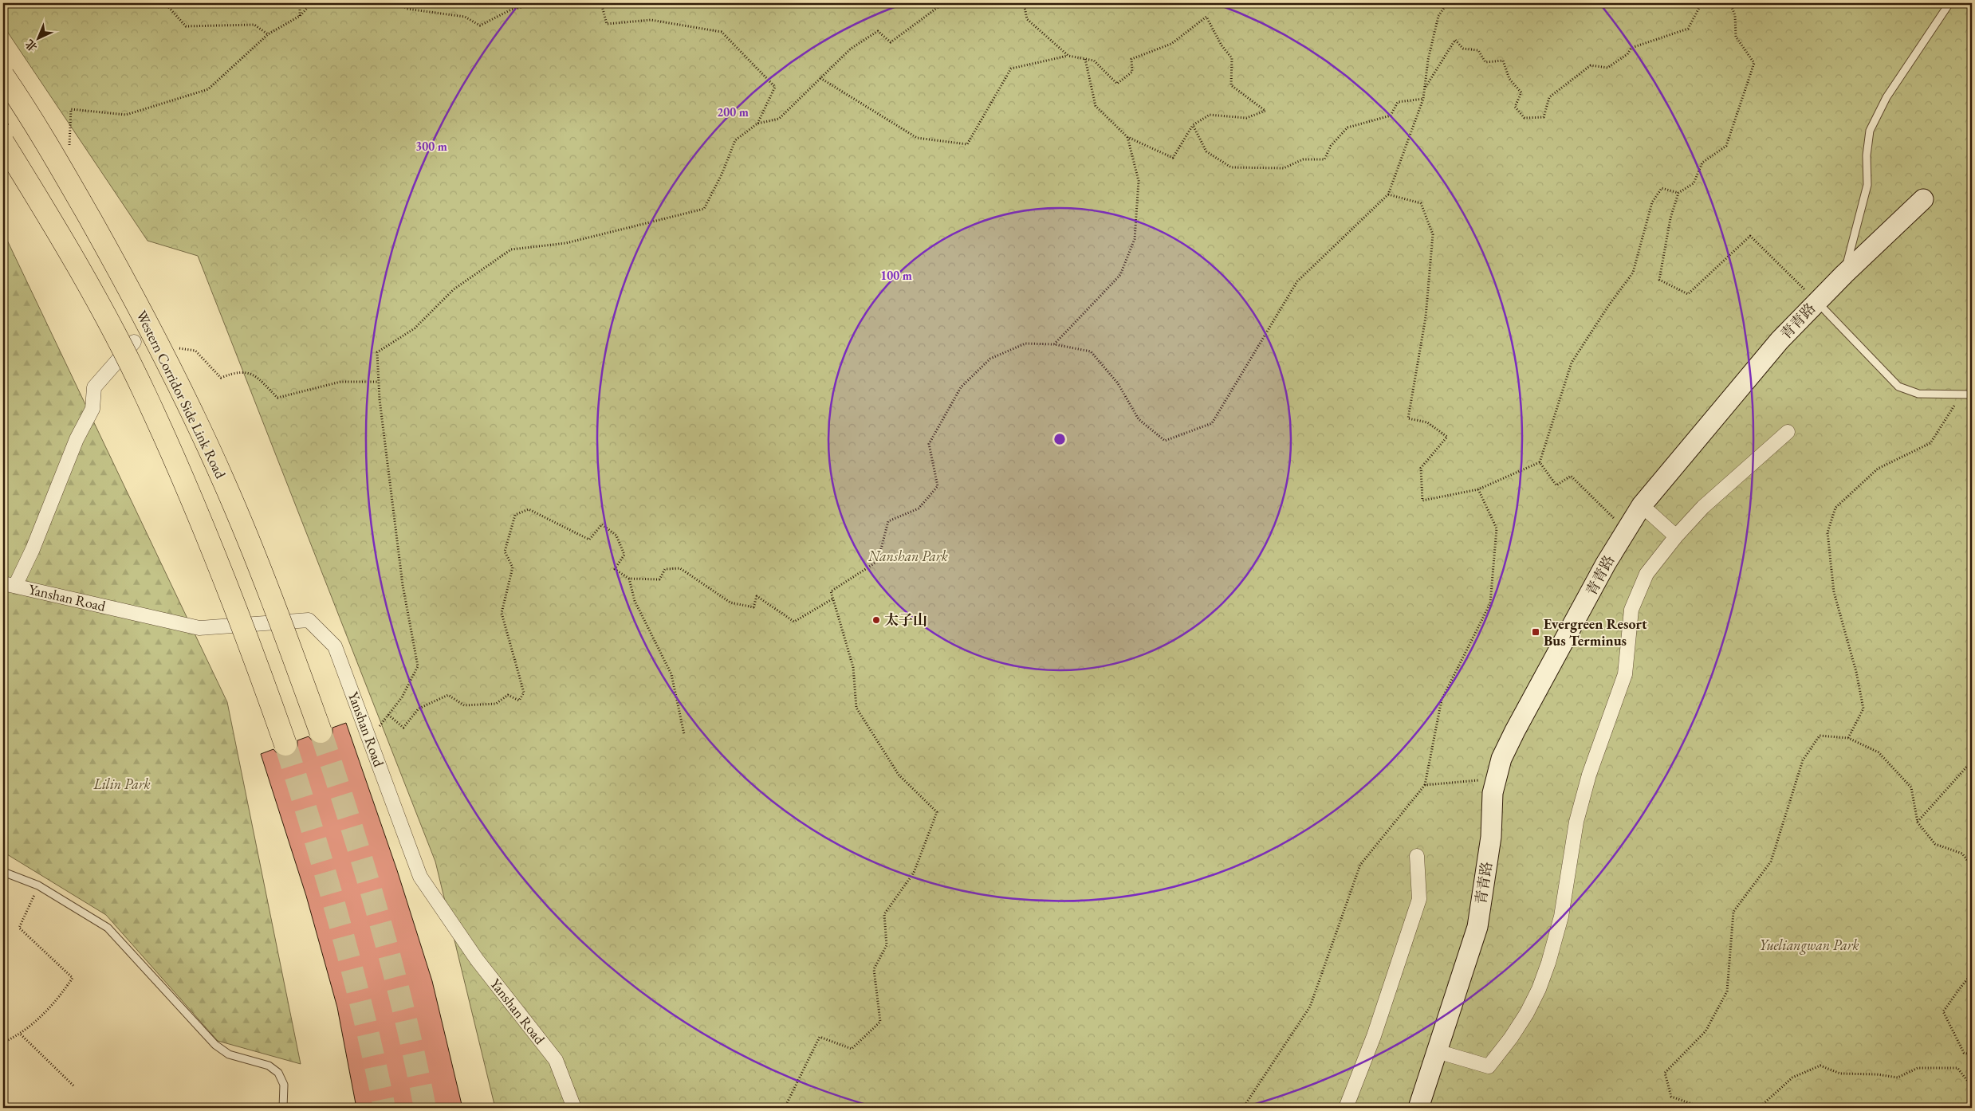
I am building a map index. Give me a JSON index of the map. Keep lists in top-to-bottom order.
{
  "streets": {
    "highway": ["Western Corridor Side Link Road"],
    "street": ["青青路", "Yanshan Road"]
  },
  "parks": ["Nanshan Park", "Lilin Park", "Yueliangwan Park"],
  "places": {
    "other": ["太子山"],
    "transit": ["Evergreen Resort Bus Terminus"]
  },
  "north": "bottom left",
  "rings": ["200 m", "300 m", "100 m"]
}
